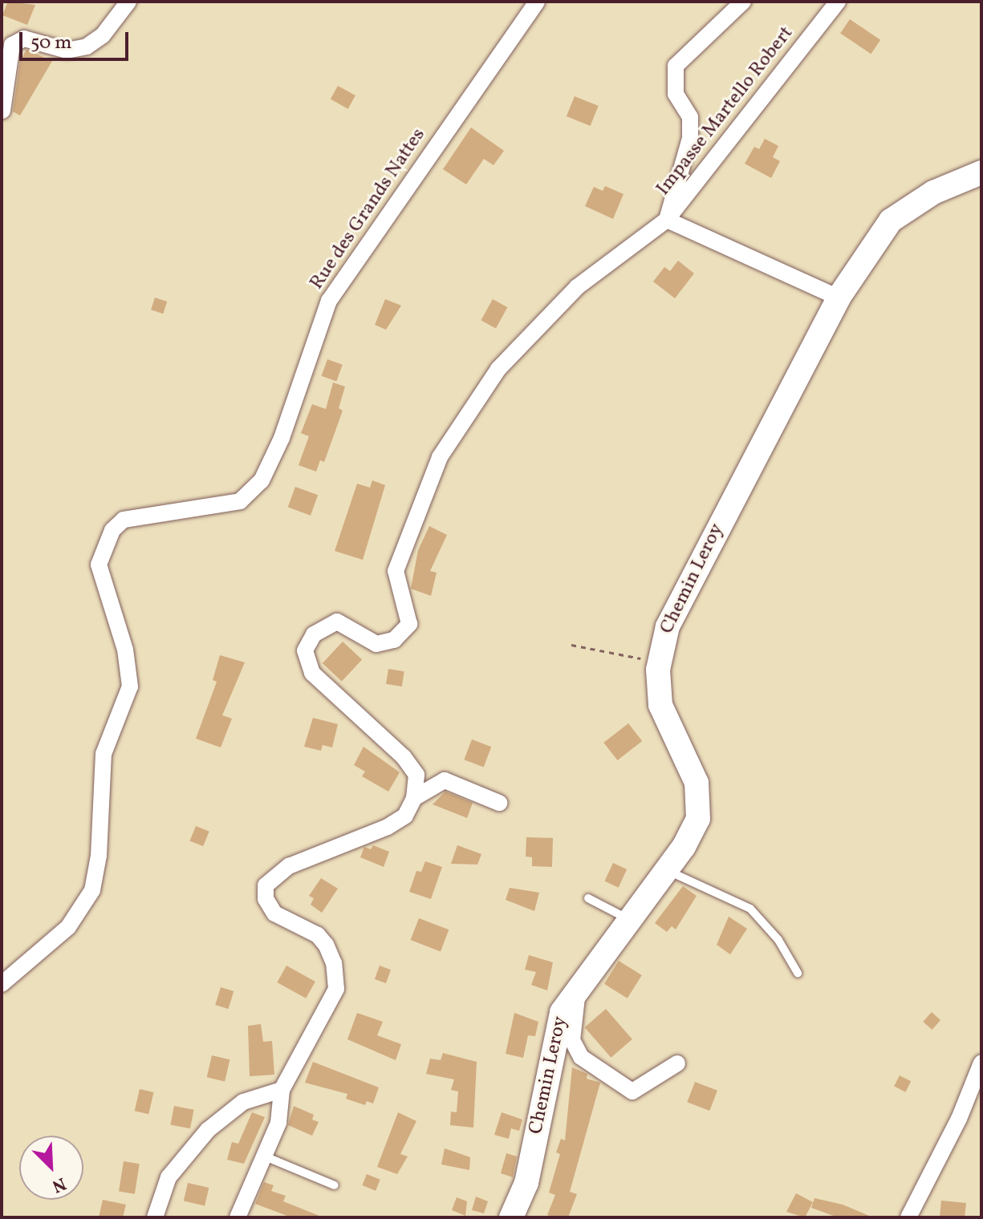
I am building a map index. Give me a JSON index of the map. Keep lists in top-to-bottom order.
{
  "streets": {
    "street": ["Impasse Martello Robert", "Rue des Grands Nattes", "Chemin Leroy"]
  },
  "crossings": [
    ["Impasse Martello Robert", "Chemin Leroy"]
  ],
  "scale_bar": "50 m",
  "north": "bottom right"
}
